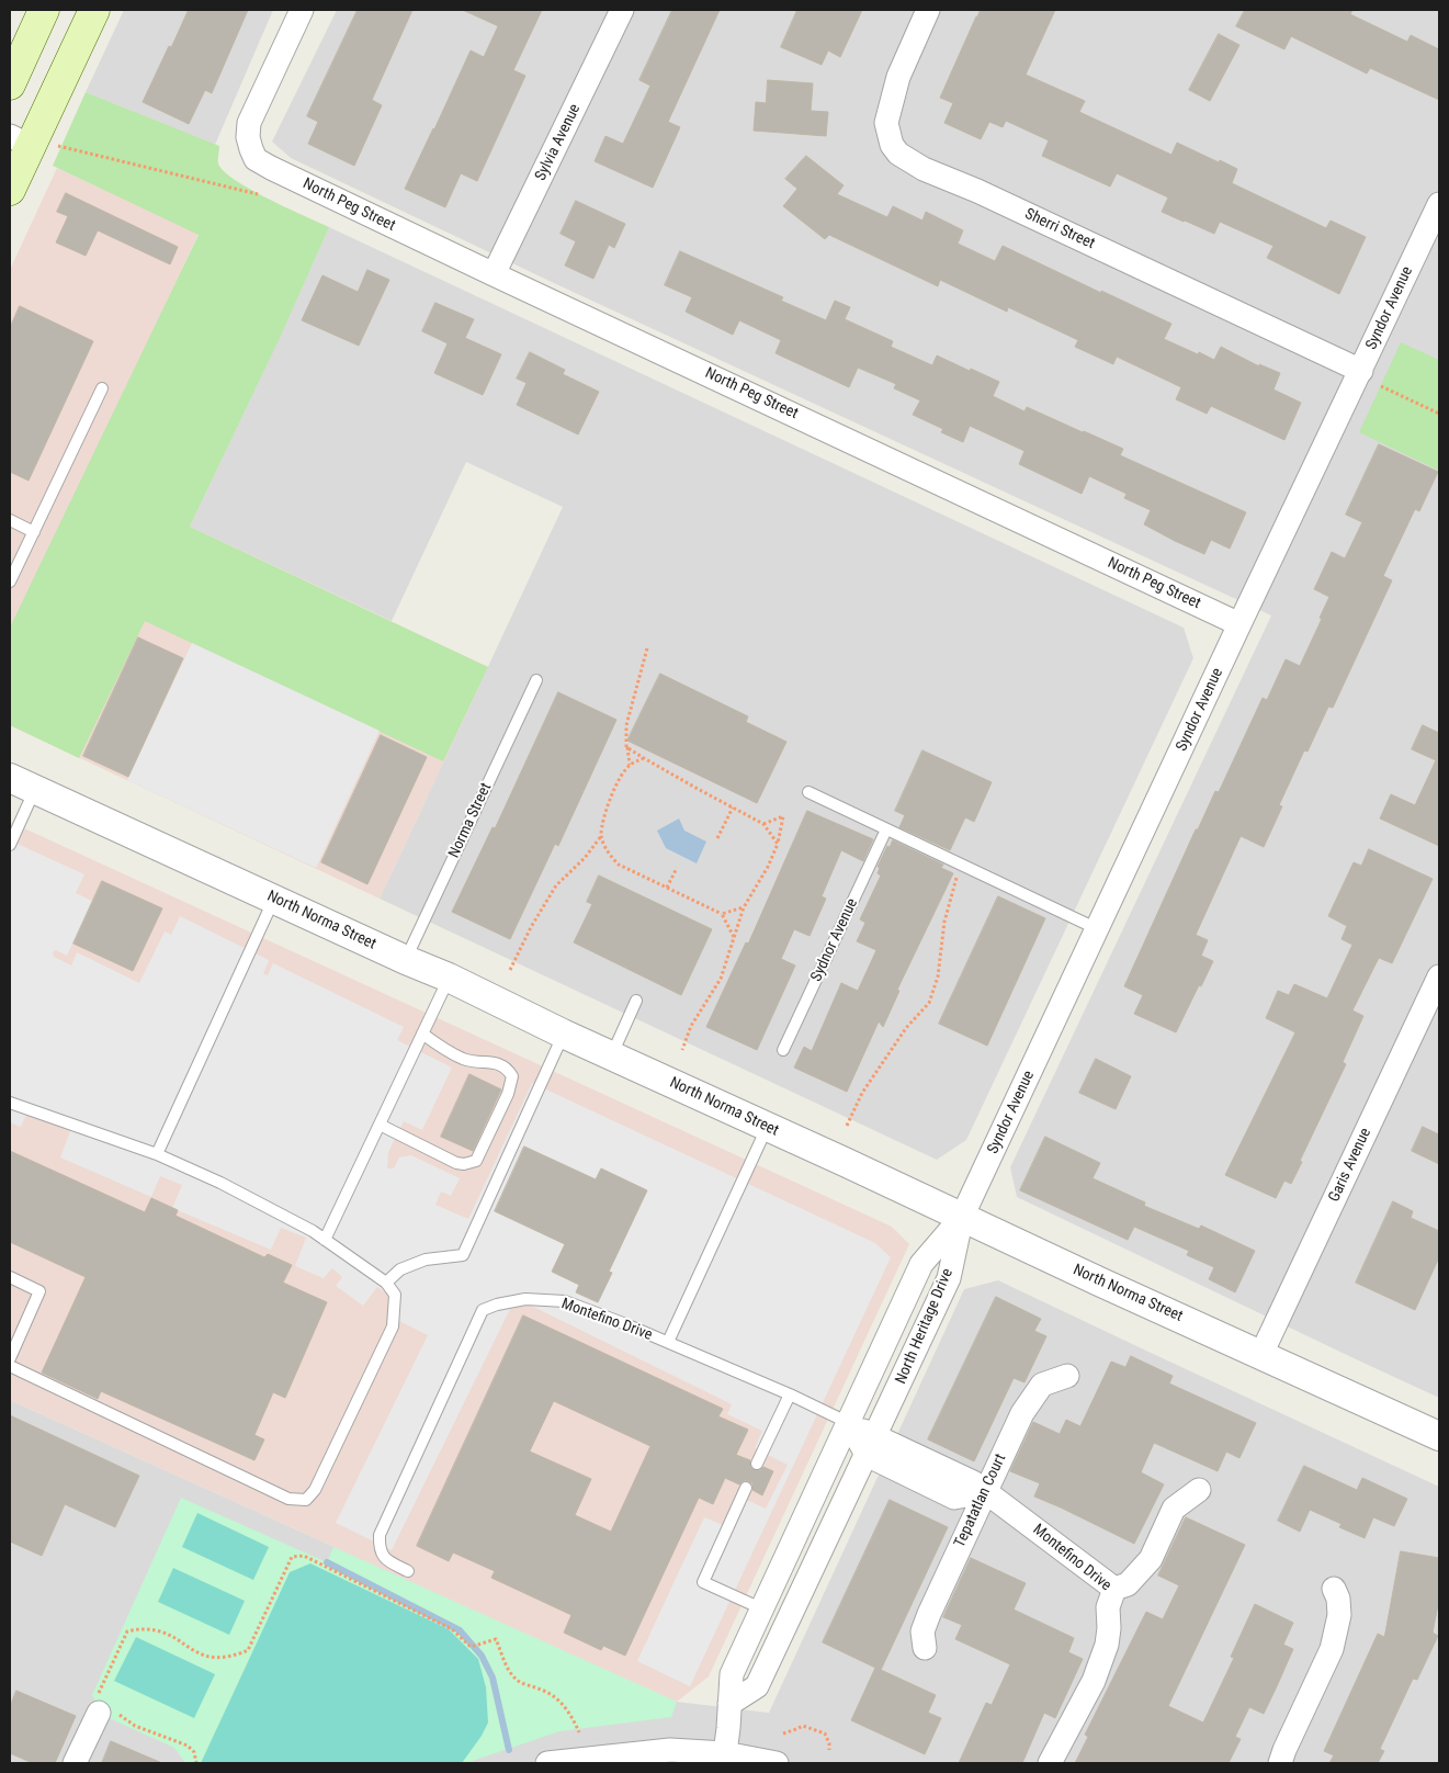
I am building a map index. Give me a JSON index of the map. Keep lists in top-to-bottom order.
{
  "streets": {
    "street": [
      "Sylvia Avenue",
      "North Peg Street",
      "Sherri Street",
      "Syndor Avenue",
      "North Norma Street",
      "Garis Avenue",
      "Montefino Drive",
      "North Heritage Drive",
      "Tepatatlan Court"
    ],
    "lane": ["Norma Street", "Sydnor Avenue"]
  },
  "crossings": [
    ["Sylvia Avenue", "North Peg Street"],
    ["North Peg Street", "Syndor Avenue"],
    ["Sherri Street", "Syndor Avenue"],
    ["Syndor Avenue", "North Norma Street"],
    ["Syndor Avenue", "North Heritage Drive"],
    ["Norma Street", "North Norma Street"],
    ["North Norma Street", "Garis Avenue"],
    ["North Norma Street", "North Heritage Drive"],
    ["Montefino Drive", "North Heritage Drive"],
    ["Montefino Drive", "Tepatatlan Court"]
  ]
}
